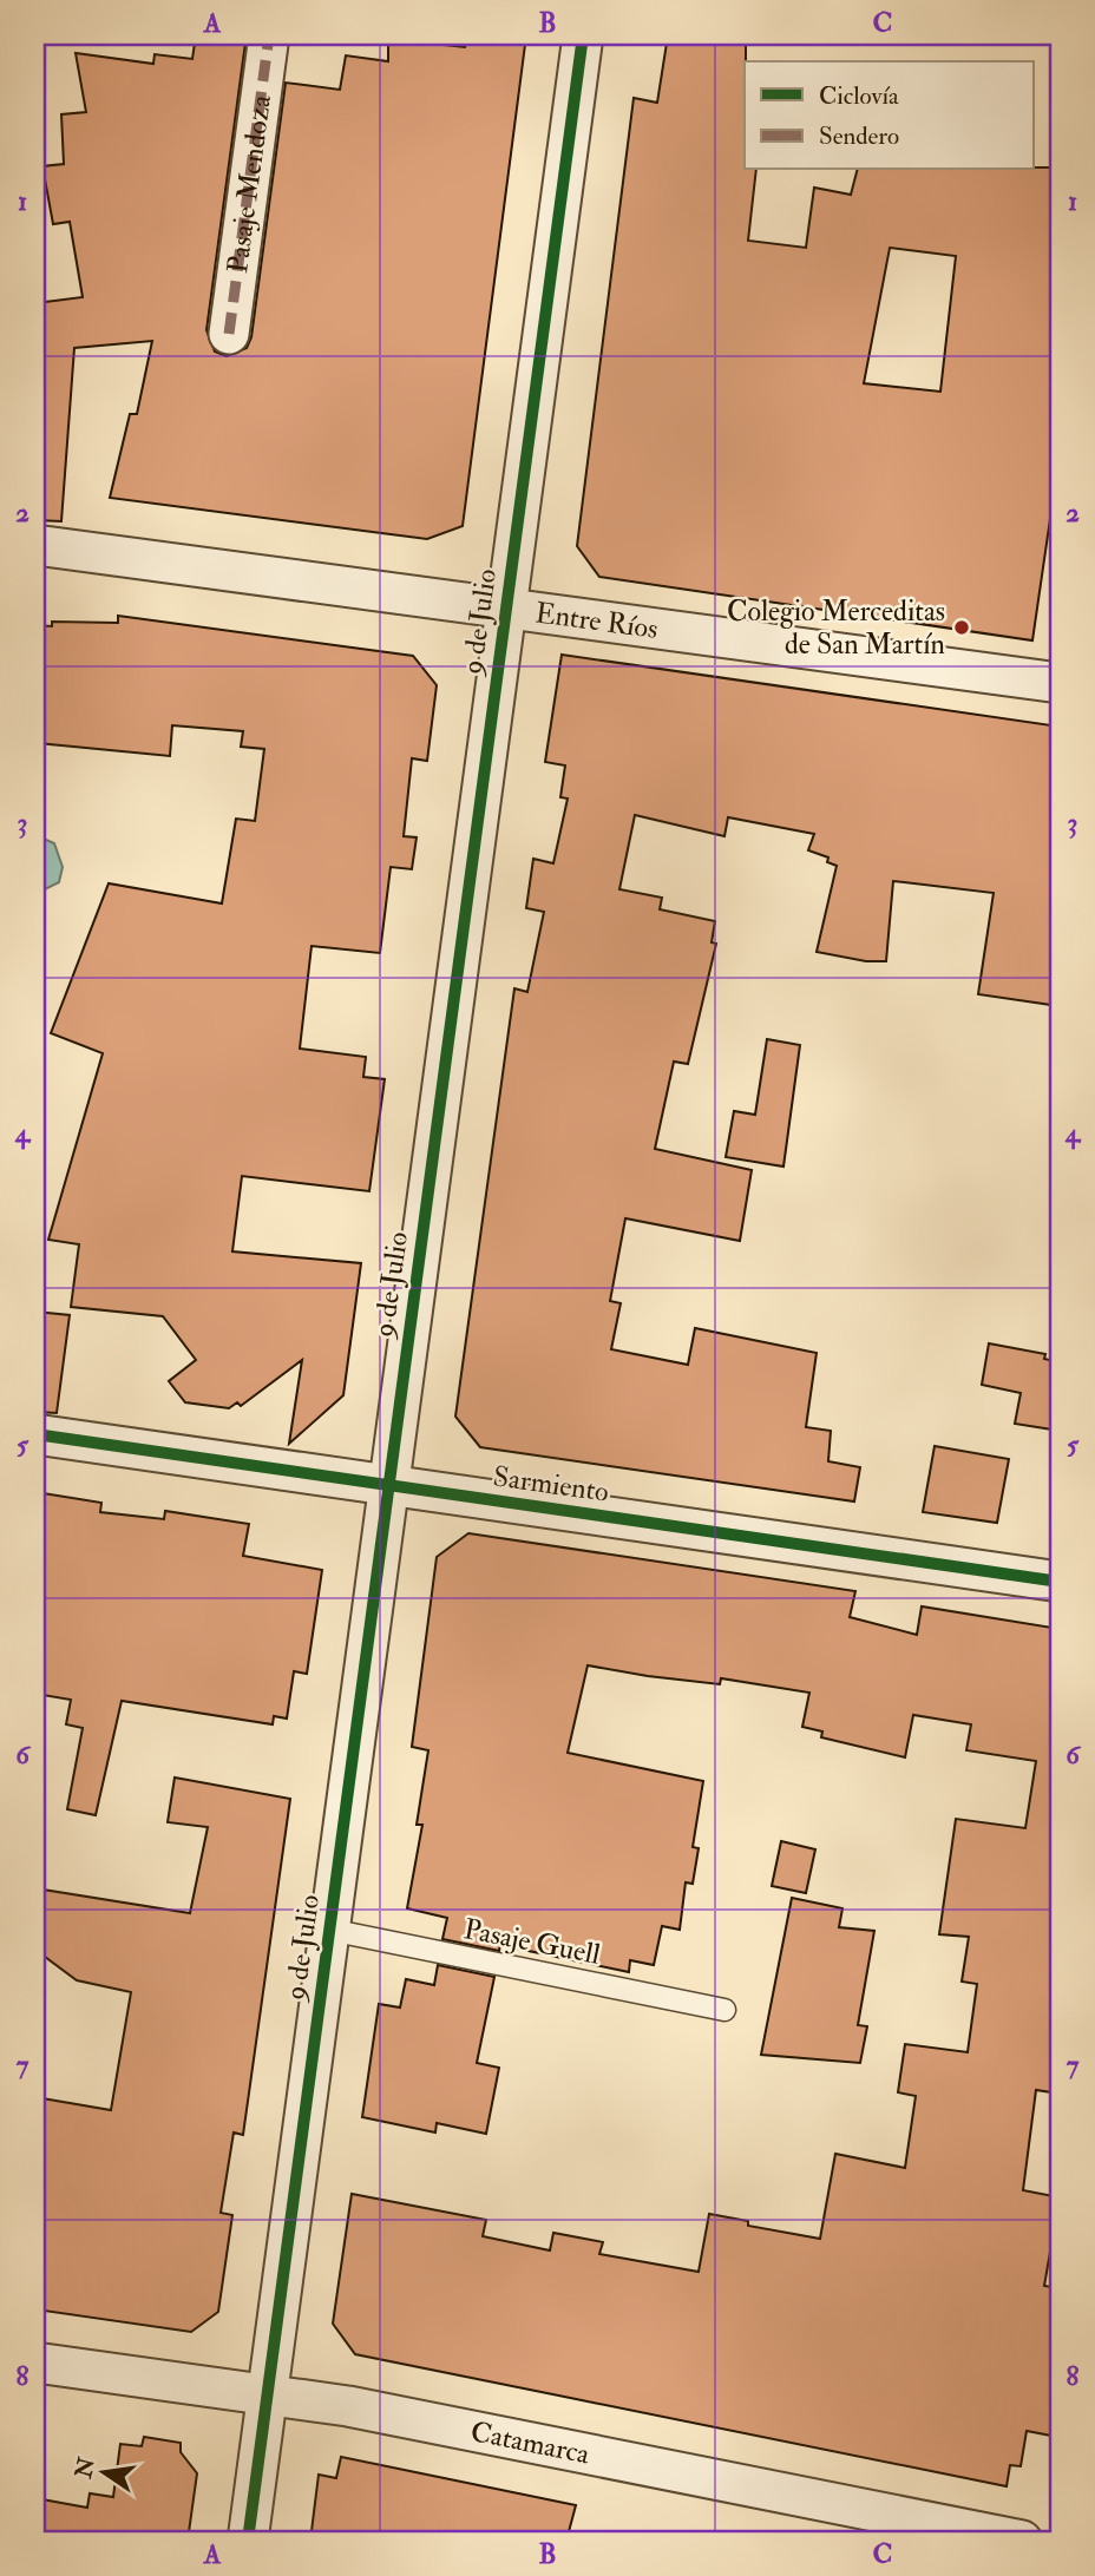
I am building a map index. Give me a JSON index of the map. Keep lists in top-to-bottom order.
{
  "streets": {
    "street": [
      "Pasaje Mendoza",
      "Entre Ríos",
      "9 de Julio",
      "Sarmiento",
      "Catamarca"
    ],
    "lane": ["Pasaje Guell"]
  },
  "crossings": [
    ["Entre Ríos", "9 de Julio"],
    ["9 de Julio", "Sarmiento"],
    ["9 de Julio", "Pasaje Guell"],
    ["9 de Julio", "Catamarca"]
  ],
  "places": ["Colegio Merceditas de San Martín"],
  "legend": ["Ciclovía", "Sendero"],
  "north": "left",
  "grid": {
    "columns": ["A", "B", "C"],
    "rows": [
      "1",
      "2",
      "3",
      "4",
      "5",
      "6",
      "7",
      "8"
    ]
  }
}
